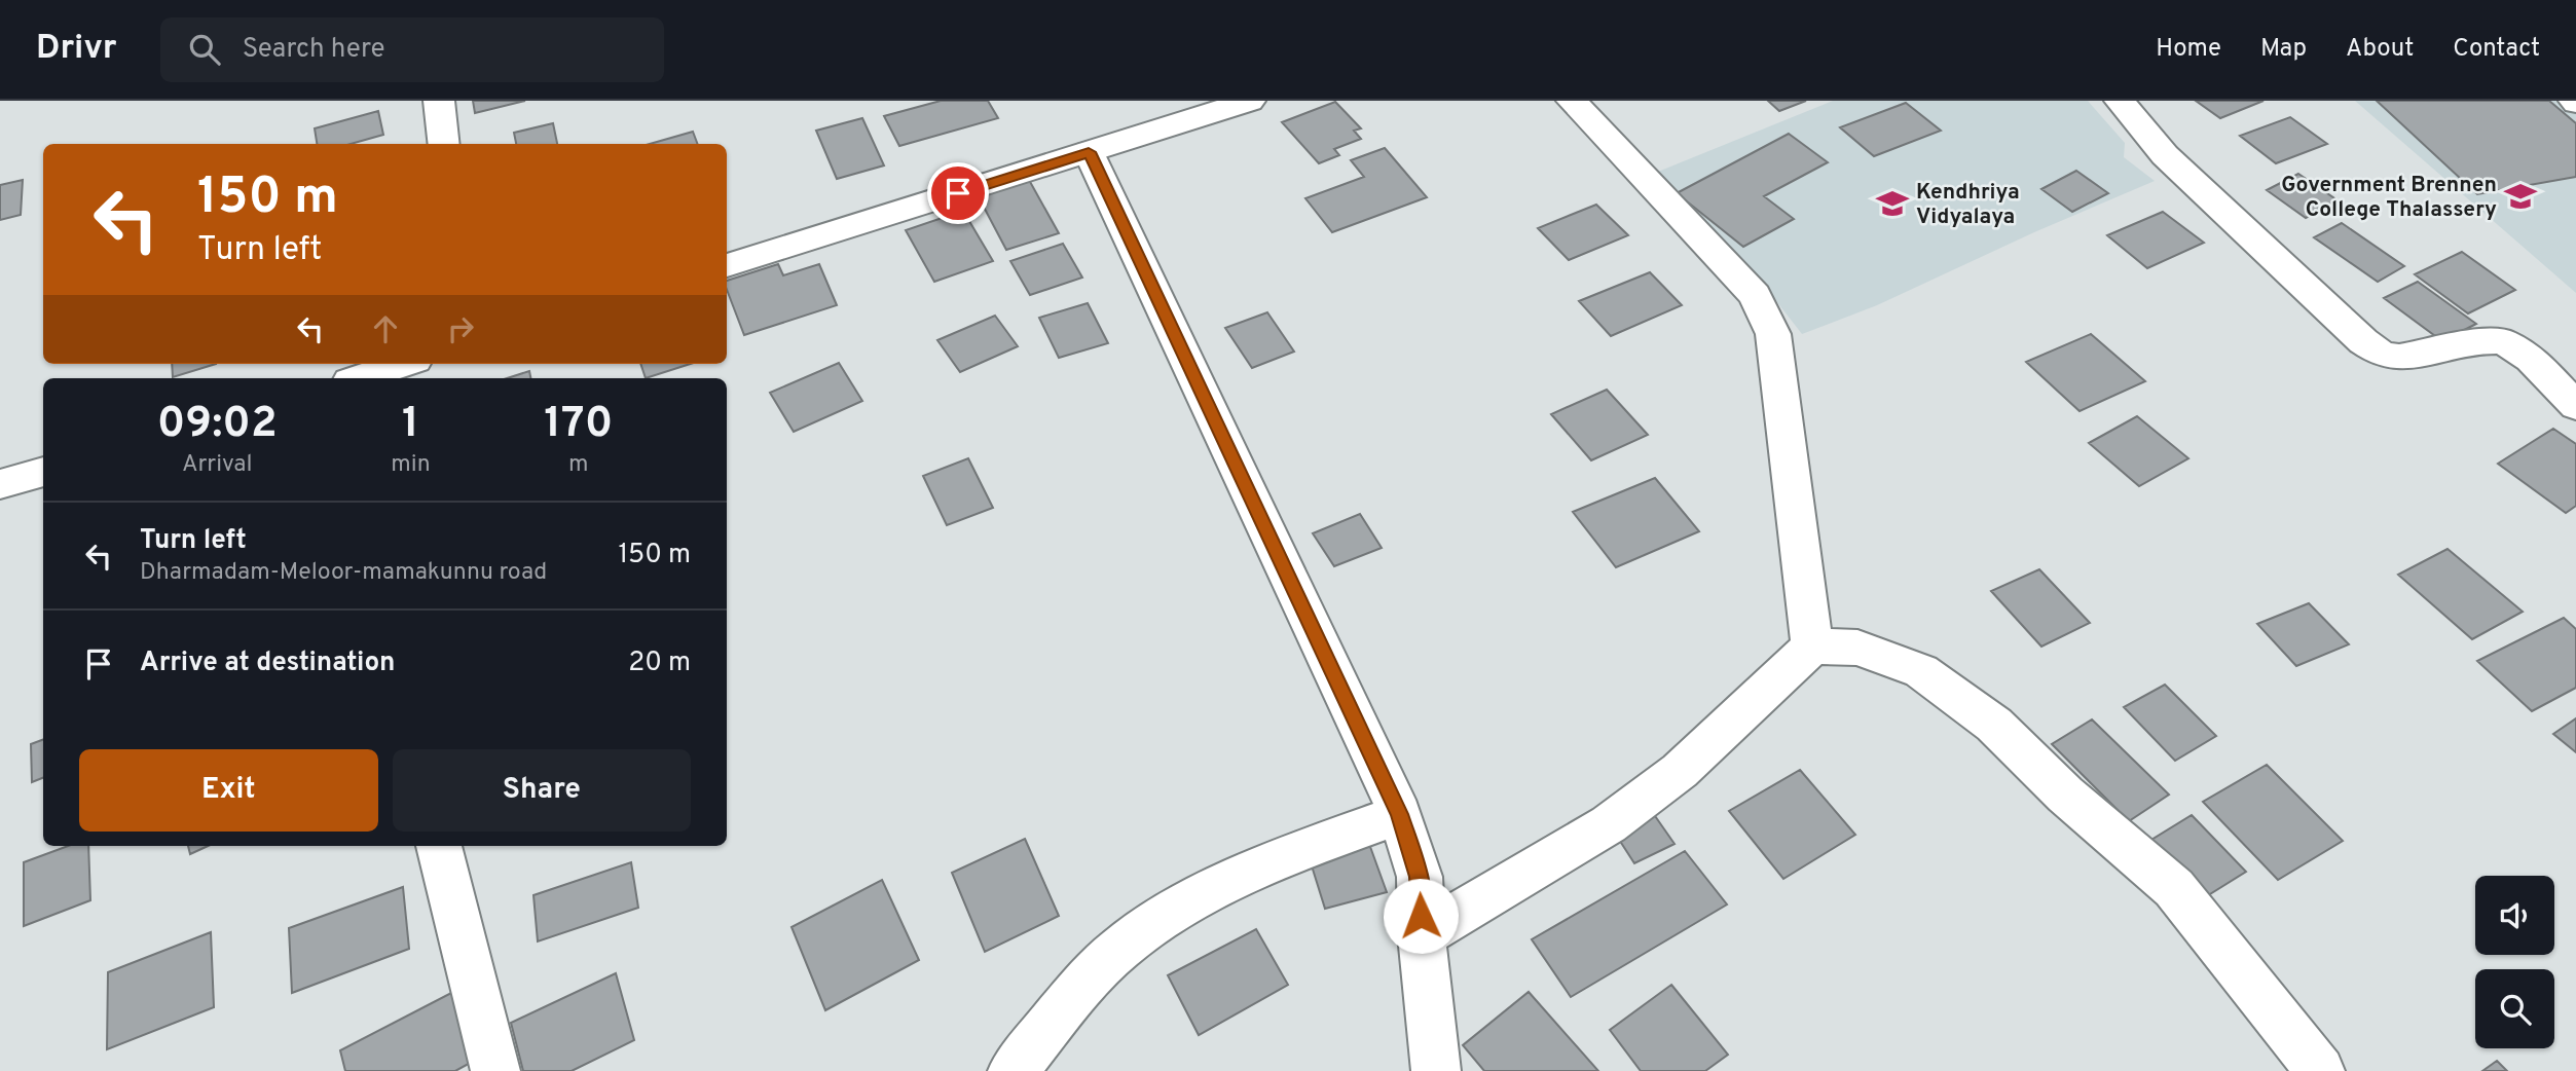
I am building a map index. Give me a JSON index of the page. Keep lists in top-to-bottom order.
{
  "places": {
    "school or university": ["Government Brennen College Thalassery", "Kendhriya Vidyalaya"]
  },
  "page": {
    "header": "Drivr",
    "search": "Search here",
    "nav": [
      "Home",
      "Map",
      "About",
      "Contact"
    ],
    "turn": ["150 m", "Turn left"],
    "eta": [
      "09:02",
      "Arrival",
      "1",
      "min",
      "170",
      "m"
    ],
    "list": [
      {
        "name": "Turn left",
        "note": "Dharmadam-Meloor-mamakunnu road",
        "value": "150 m"
      },
      {
        "name": "Arrive at destination",
        "value": "20 m"
      }
    ],
    "buttons": ["Exit", "Share"]
  }
}
